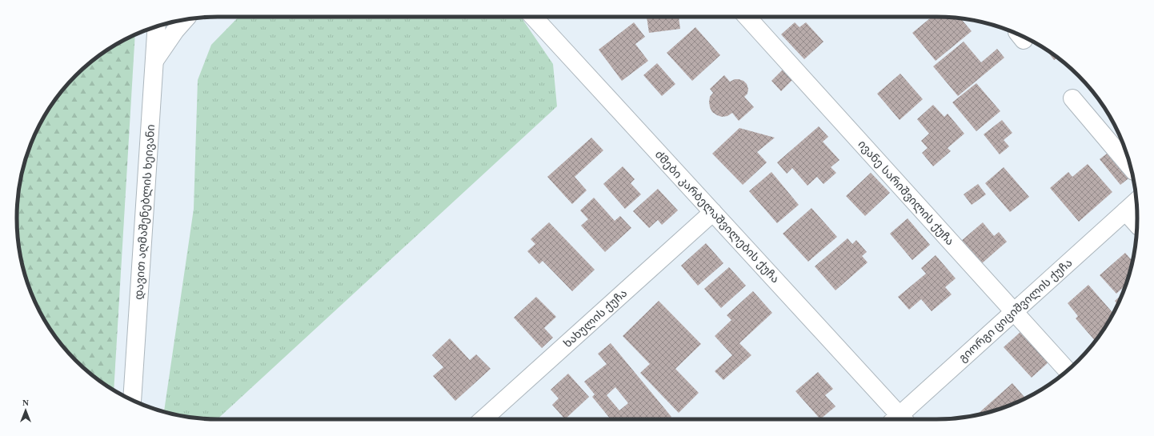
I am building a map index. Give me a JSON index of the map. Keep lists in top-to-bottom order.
{
  "streets": {
    "main road": [
      "ივანე სარიშვილის ქუჩა",
      "დავით აღმაშენებლის ხეივანი",
      "ძმები კარბელაშვილების ქუჩა",
      "გიორგი ციციშვილის ქუჩა",
      "ხახულის ქუჩა"
    ]
  },
  "crossings": [
    ["ივანე სარიშვილის ქუჩა", "გიორგი ციციშვილის ქუჩა"],
    ["ძმები კარბელაშვილების ქუჩა", "ხახულის ქუჩა"]
  ],
  "north": "top"
}
